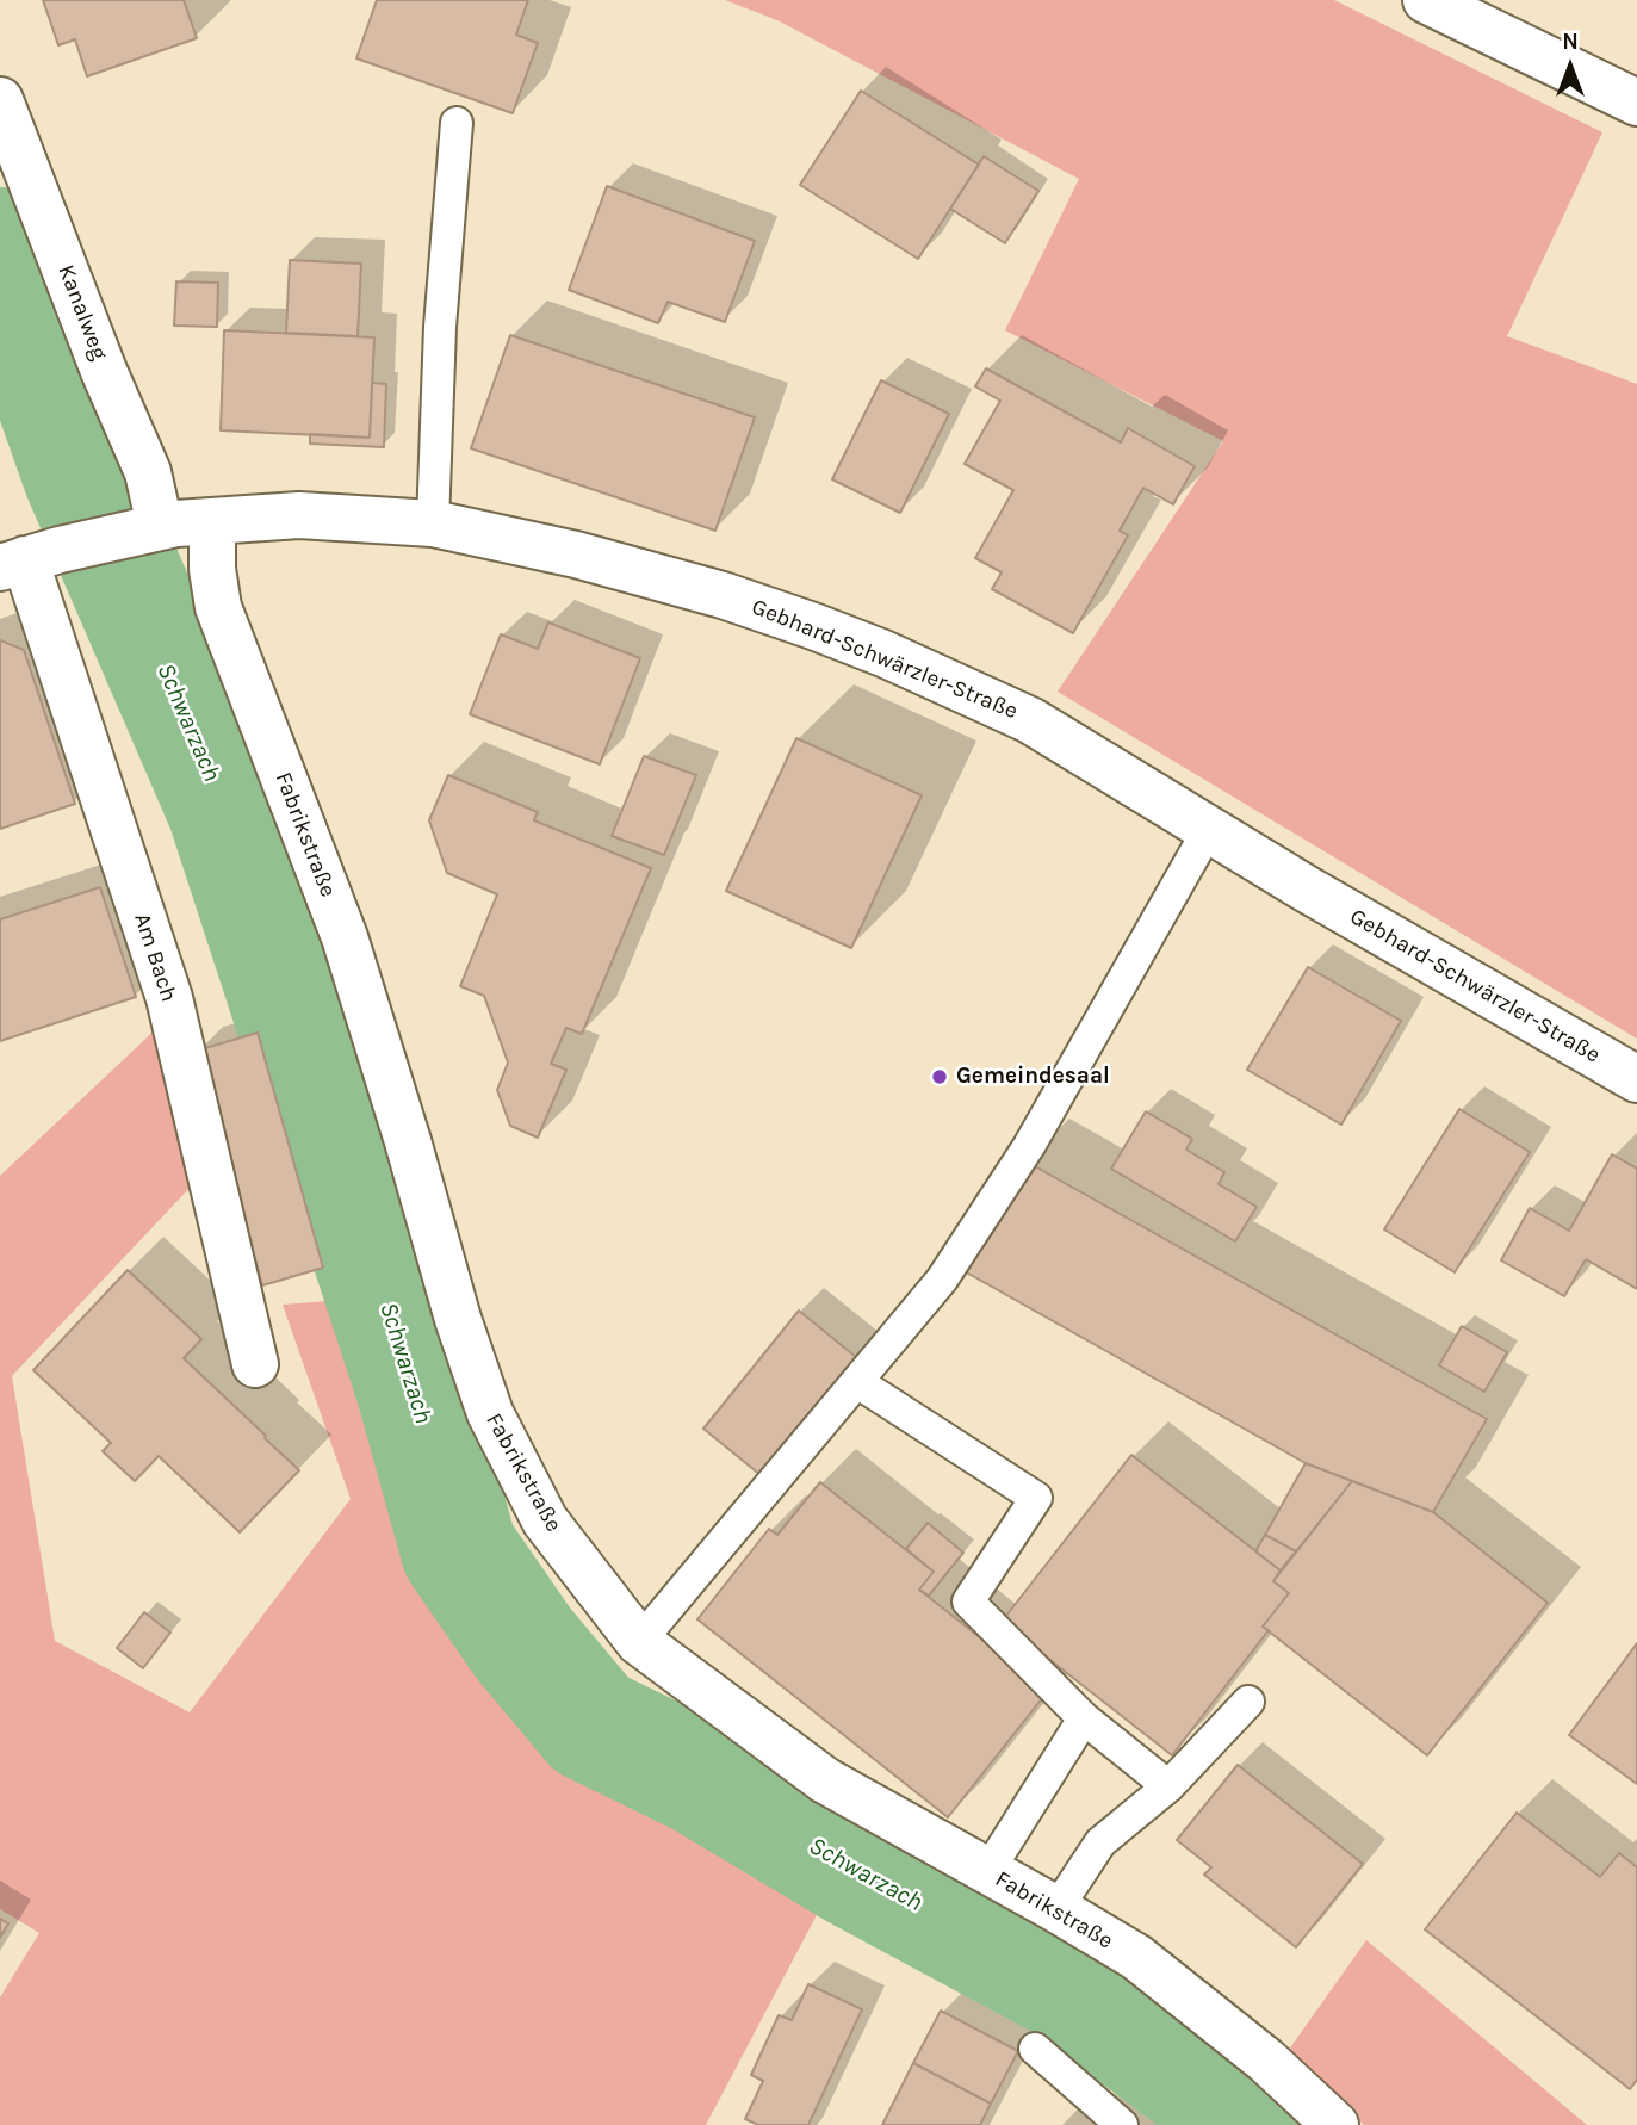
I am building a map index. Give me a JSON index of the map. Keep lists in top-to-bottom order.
{
  "streets": {
    "street": [
      "Kanalweg",
      "Gebhard-Schwärzler-Straße",
      "Fabrikstraße",
      "Am Bach"
    ]
  },
  "crossings": [
    ["Kanalweg", "Gebhard-Schwärzler-Straße"],
    ["Gebhard-Schwärzler-Straße", "Fabrikstraße"],
    ["Gebhard-Schwärzler-Straße", "Am Bach"]
  ],
  "water": ["Schwarzach"],
  "places": ["Gemeindesaal"],
  "north": "top"
}
